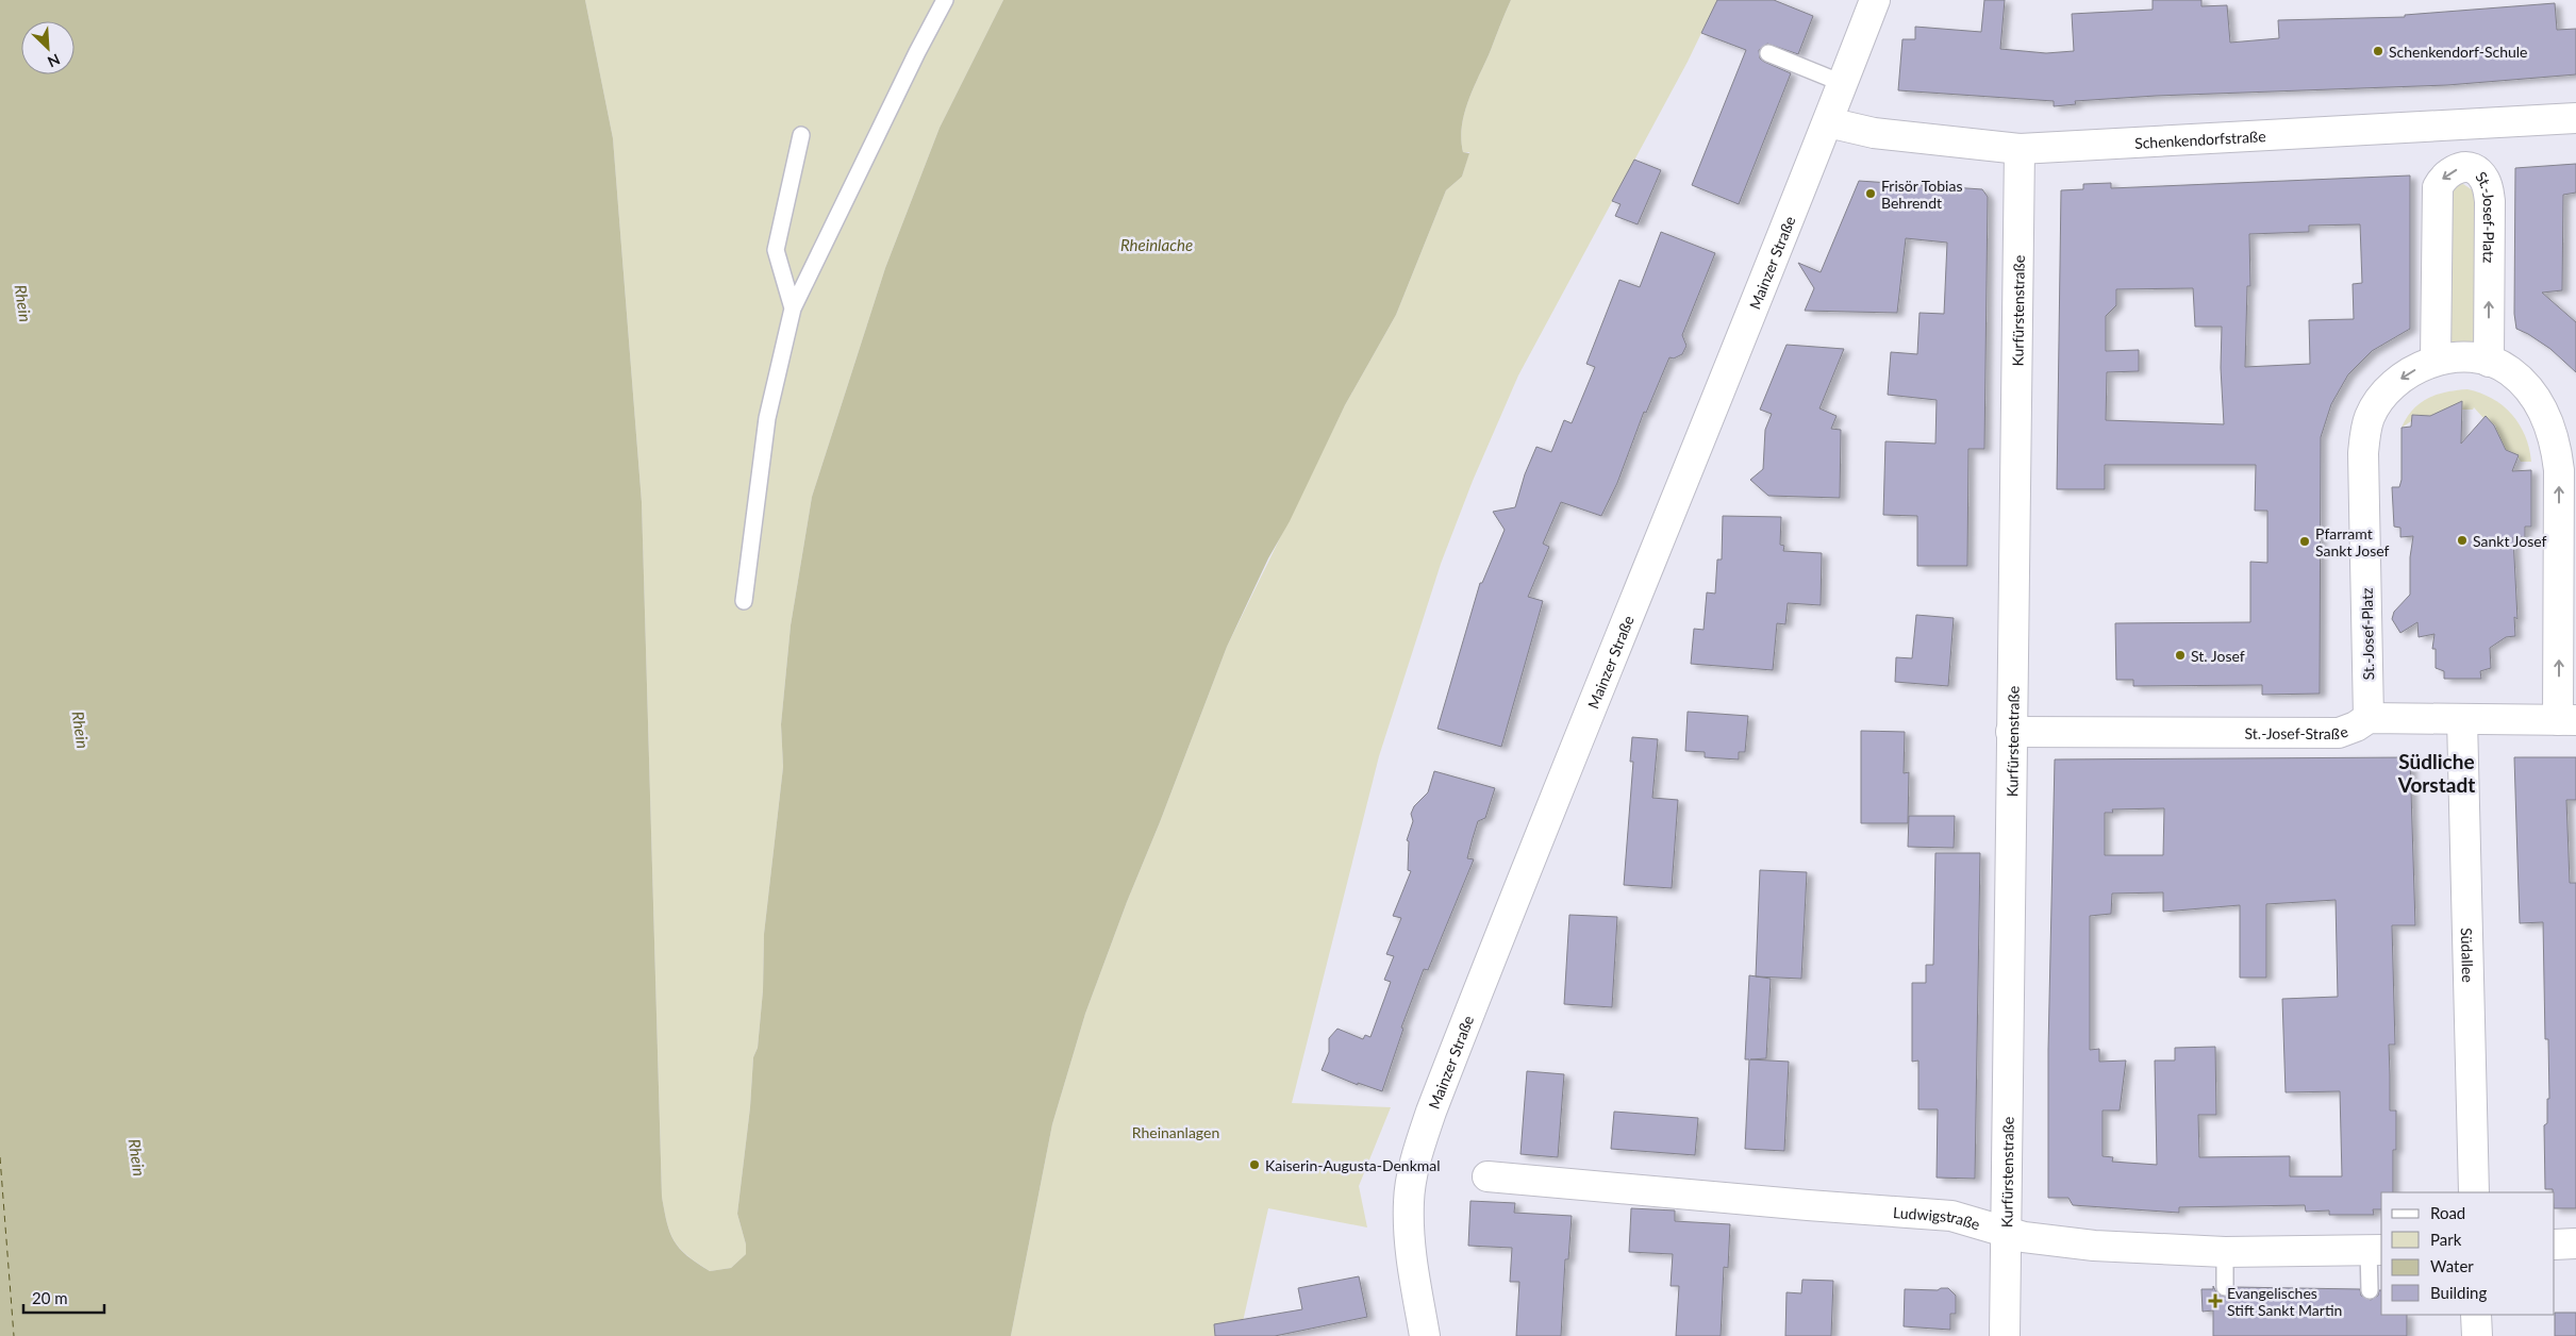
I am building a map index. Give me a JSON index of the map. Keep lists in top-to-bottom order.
{
  "streets": {
    "street": [
      "Schenkendorfstraße",
      "St.-Josef-Platz",
      "Mainzer Straße",
      "Kurfürstenstraße",
      "St.-Josef-Straße",
      "Südallee",
      "Ludwigstraße"
    ]
  },
  "crossings": [
    ["Schenkendorfstraße", "Mainzer Straße"],
    ["Schenkendorfstraße", "Kurfürstenstraße"],
    ["St.-Josef-Platz", "St.-Josef-Straße"],
    ["Kurfürstenstraße", "St.-Josef-Straße"],
    ["Kurfürstenstraße", "Ludwigstraße"],
    ["St.-Josef-Straße", "Südallee"]
  ],
  "districts": ["Südliche Vorstadt"],
  "water": ["Rheinlache", "Rhein"],
  "parks": ["Rheinanlagen"],
  "places": {
    "other": [
      "Schenkendorf-Schule",
      "Frisör Tobias Behrendt",
      "Sankt Josef",
      "Pfarramt Sankt Josef",
      "St. Josef",
      "Kaiserin-Augusta-Denkmal"
    ],
    "health": ["Evangelisches Stift Sankt Martin"]
  },
  "legend": [
    "Road",
    "Park",
    "Water",
    "Building"
  ],
  "scale_bar": "20 m",
  "north": "bottom right"
}
